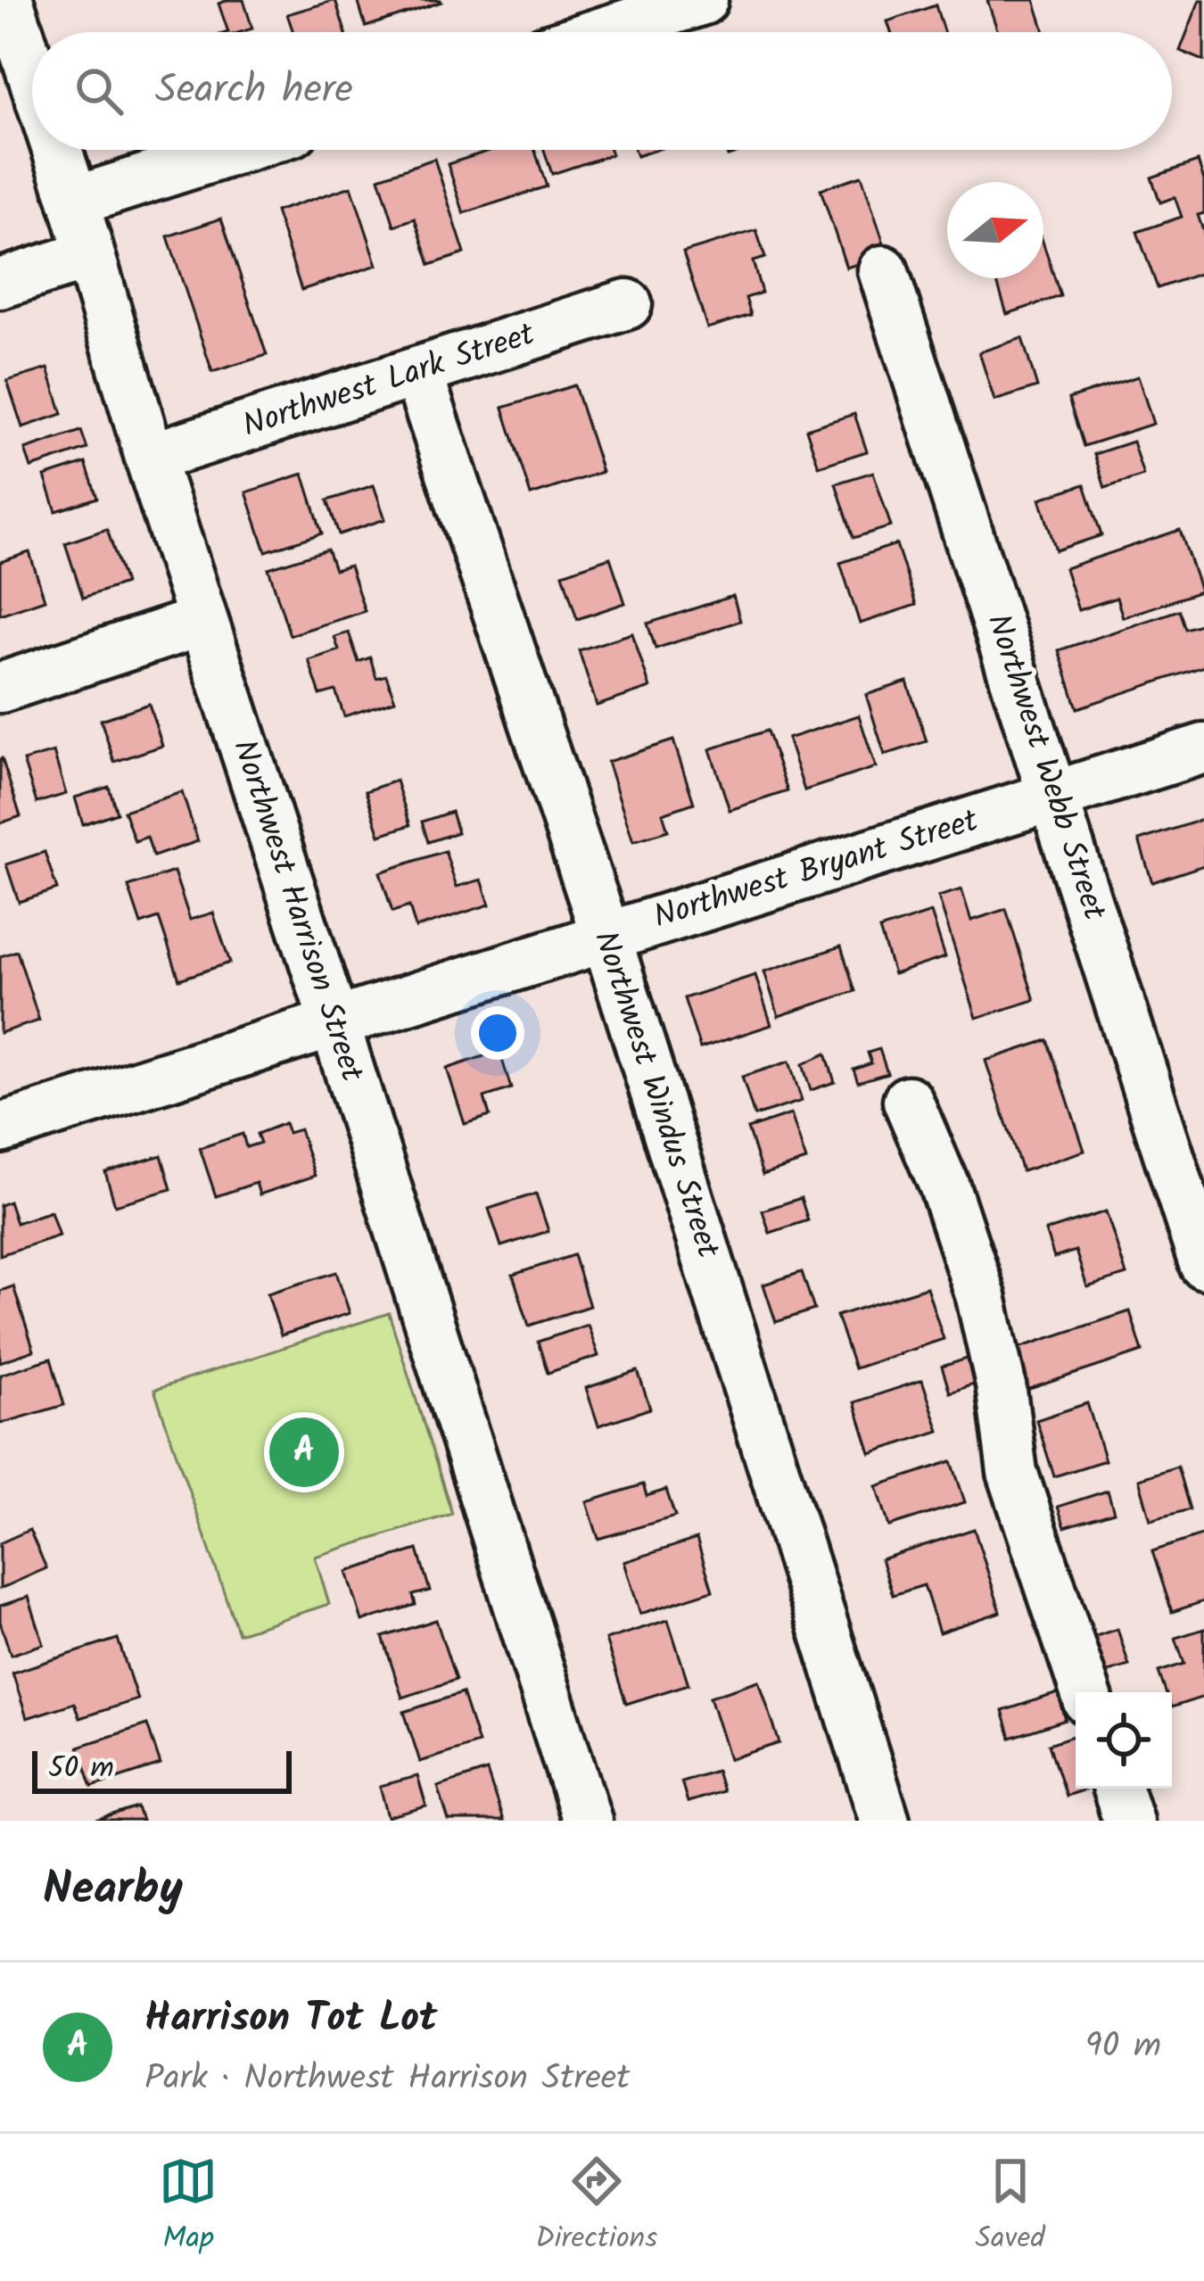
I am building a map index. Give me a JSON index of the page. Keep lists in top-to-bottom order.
{
  "streets": {
    "street": [
      "Northwest Lark Street",
      "Northwest Webb Street",
      "Northwest Bryant Street",
      "Northwest Harrison Street",
      "Northwest Windus Street"
    ]
  },
  "crossings": [
    ["Northwest Lark Street", "Northwest Harrison Street"],
    ["Northwest Lark Street", "Northwest Windus Street"],
    ["Northwest Webb Street", "Northwest Bryant Street"],
    ["Northwest Bryant Street", "Northwest Harrison Street"],
    ["Northwest Bryant Street", "Northwest Windus Street"]
  ],
  "scale_bar": "50 m",
  "north": "right",
  "page": {
    "search": "Search here",
    "pins": "A",
    "scale": "50 m",
    "heading": "Nearby",
    "list": [
      {
        "mark": "A",
        "name": "Harrison Tot Lot",
        "note": "Park · Northwest Harrison Street",
        "value": "90 m"
      }
    ],
    "nav": ["Map", "Directions", "Saved"]
  }
}
